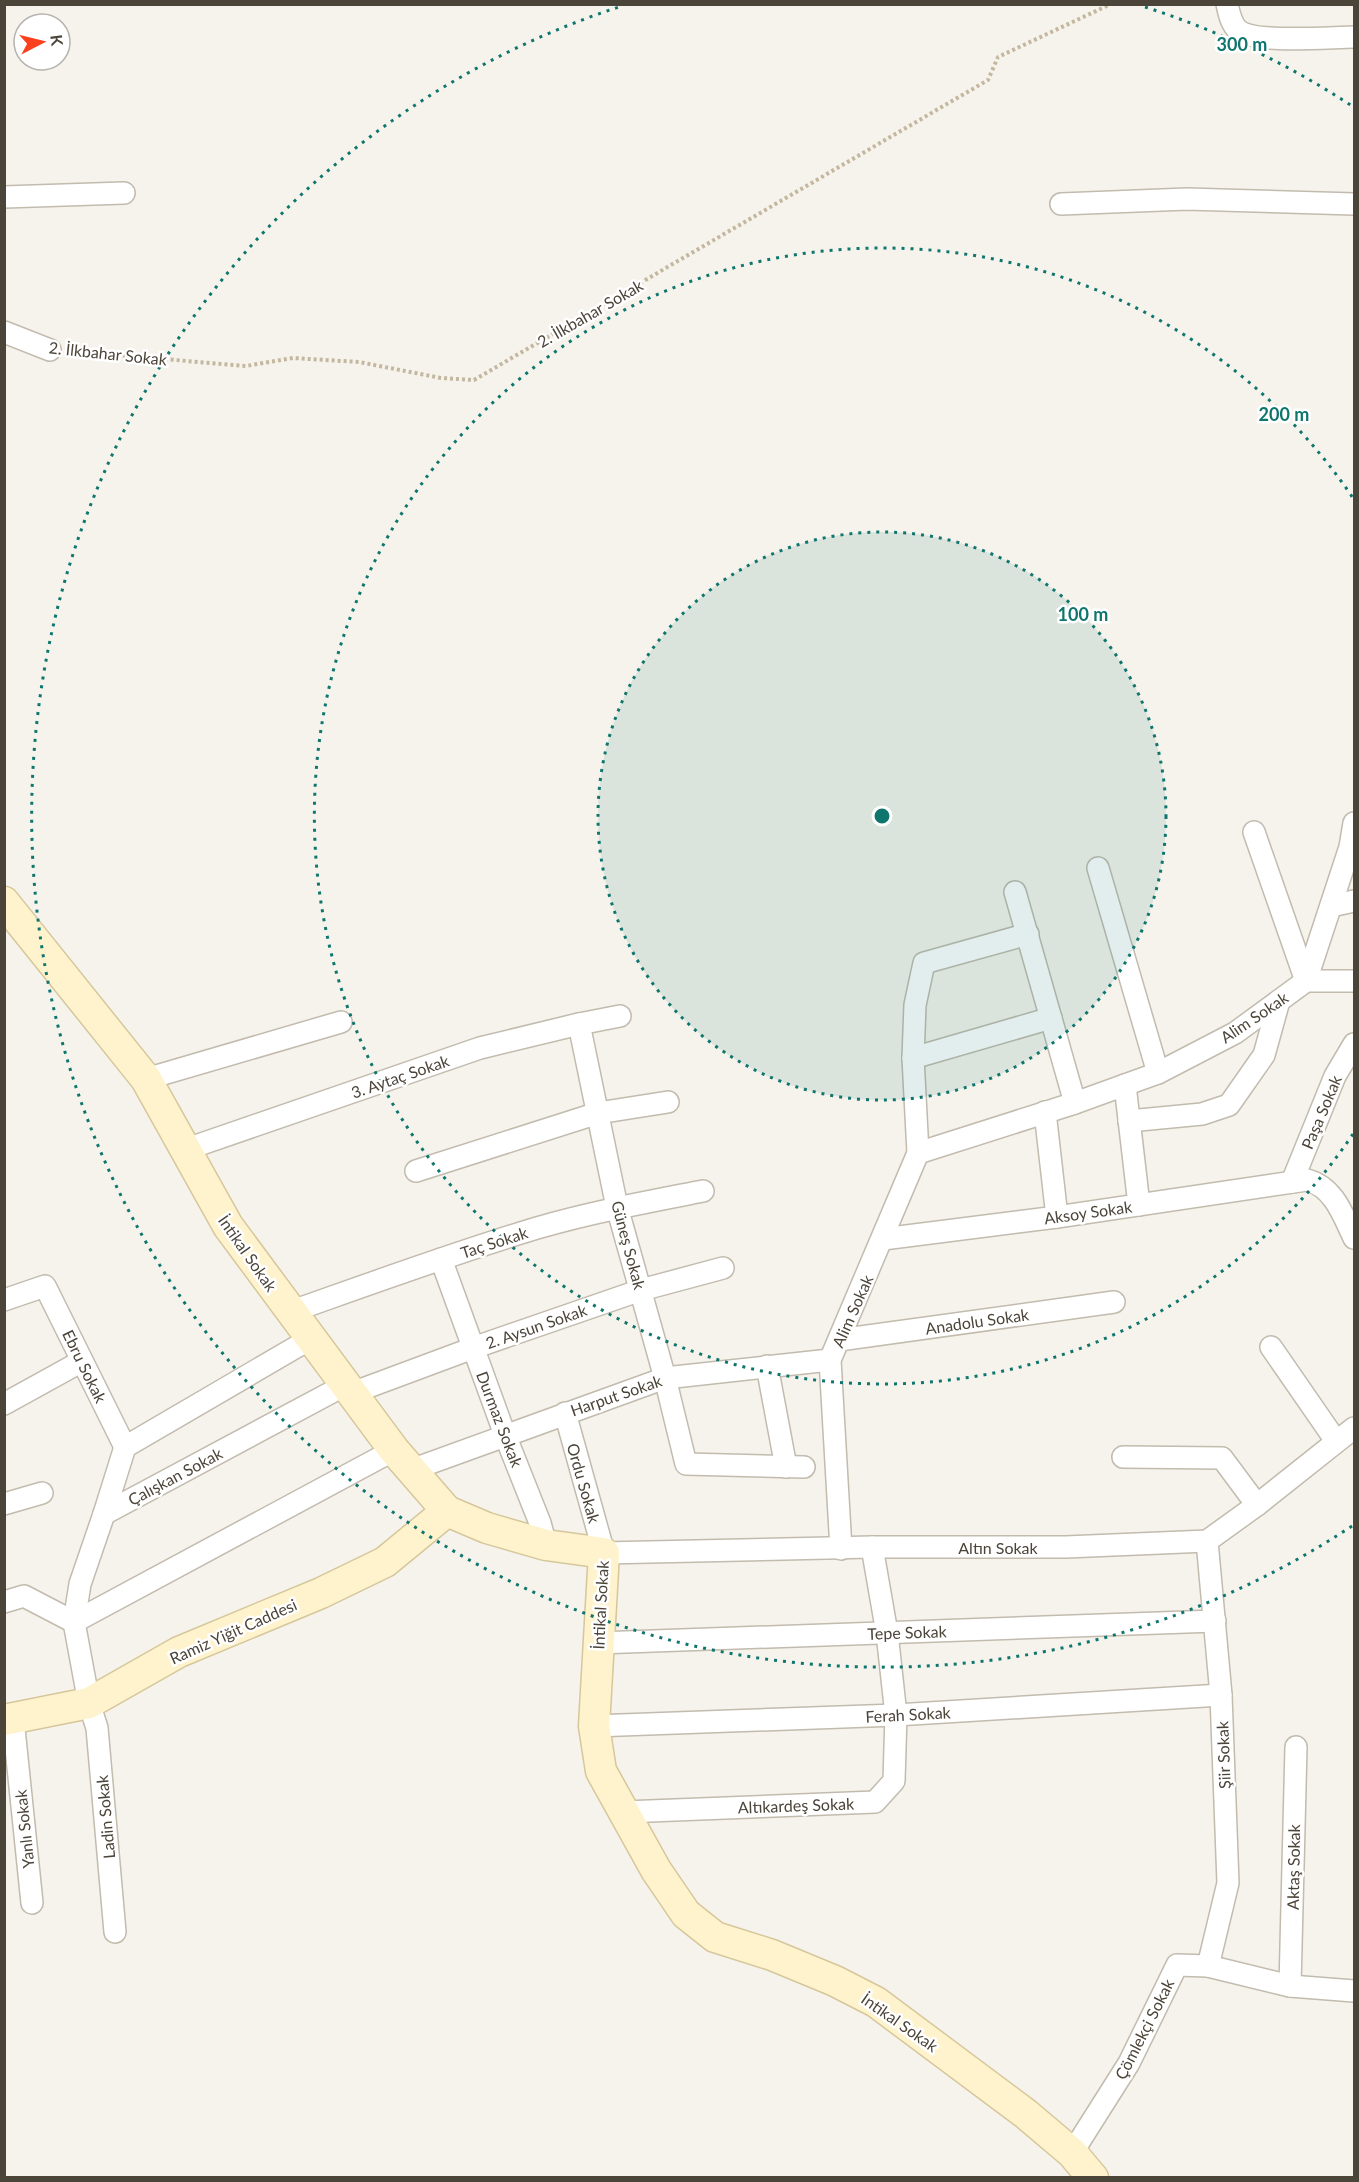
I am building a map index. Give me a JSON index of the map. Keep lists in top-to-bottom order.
{
  "streets": {
    "street": [
      "2. İlkbahar Sokak",
      "Alim Sokak",
      "3. Aytaç Sokak",
      "Paşa Sokak",
      "Aksoy Sokak",
      "Taç Sokak",
      "Güneş Sokak",
      "İntikal Sokak",
      "Anadolu Sokak",
      "2. Aysun Sokak",
      "Ebru Sokak",
      "Harput Sokak",
      "Durmaz Sokak",
      "Çalışkan Sokak",
      "Ordu Sokak",
      "Altın Sokak",
      "Ramiz Yiğit Caddesi",
      "Tepe Sokak",
      "Ferah Sokak",
      "Şiir Sokak",
      "Altıkardeş Sokak",
      "Ladin Sokak",
      "Yanlı Sokak",
      "Aktaş Sokak",
      "Çömlekçi Sokak"
    ]
  },
  "crossings": [
    ["Alim Sokak", "Aksoy Sokak"],
    ["Alim Sokak", "Anadolu Sokak"],
    ["Alim Sokak", "Harput Sokak"],
    ["Alim Sokak", "Altın Sokak"],
    ["3. Aytaç Sokak", "Güneş Sokak"],
    ["3. Aytaç Sokak", "İntikal Sokak"],
    ["Paşa Sokak", "Aksoy Sokak"],
    ["Taç Sokak", "Güneş Sokak"],
    ["Taç Sokak", "İntikal Sokak"],
    ["Taç Sokak", "Durmaz Sokak"],
    ["Güneş Sokak", "2. Aysun Sokak"],
    ["Güneş Sokak", "Harput Sokak"],
    ["İntikal Sokak", "2. Aysun Sokak"],
    ["İntikal Sokak", "Harput Sokak"],
    ["İntikal Sokak", "Durmaz Sokak"],
    ["İntikal Sokak", "Çalışkan Sokak"],
    ["İntikal Sokak", "Ordu Sokak"],
    ["İntikal Sokak", "Altın Sokak"],
    ["İntikal Sokak", "Ramiz Yiğit Caddesi"],
    ["İntikal Sokak", "Tepe Sokak"],
    ["İntikal Sokak", "Ferah Sokak"],
    ["İntikal Sokak", "Altıkardeş Sokak"],
    ["İntikal Sokak", "Çömlekçi Sokak"],
    ["2. Aysun Sokak", "Durmaz Sokak"],
    ["2. Aysun Sokak", "Çalışkan Sokak"],
    ["Harput Sokak", "Durmaz Sokak"],
    ["Harput Sokak", "Ordu Sokak"],
    ["Ordu Sokak", "Altın Sokak"],
    ["Altın Sokak", "Şiir Sokak"],
    ["Altın Sokak", "Altıkardeş Sokak"],
    ["Ramiz Yiğit Caddesi", "Ladin Sokak"],
    ["Ramiz Yiğit Caddesi", "Yanlı Sokak"],
    ["Tepe Sokak", "Şiir Sokak"],
    ["Tepe Sokak", "Altıkardeş Sokak"],
    ["Ferah Sokak", "Şiir Sokak"],
    ["Ferah Sokak", "Altıkardeş Sokak"],
    ["Şiir Sokak", "Çömlekçi Sokak"],
    ["Aktaş Sokak", "Çömlekçi Sokak"]
  ],
  "north": "right",
  "rings": ["300 m", "200 m", "100 m"]
}
